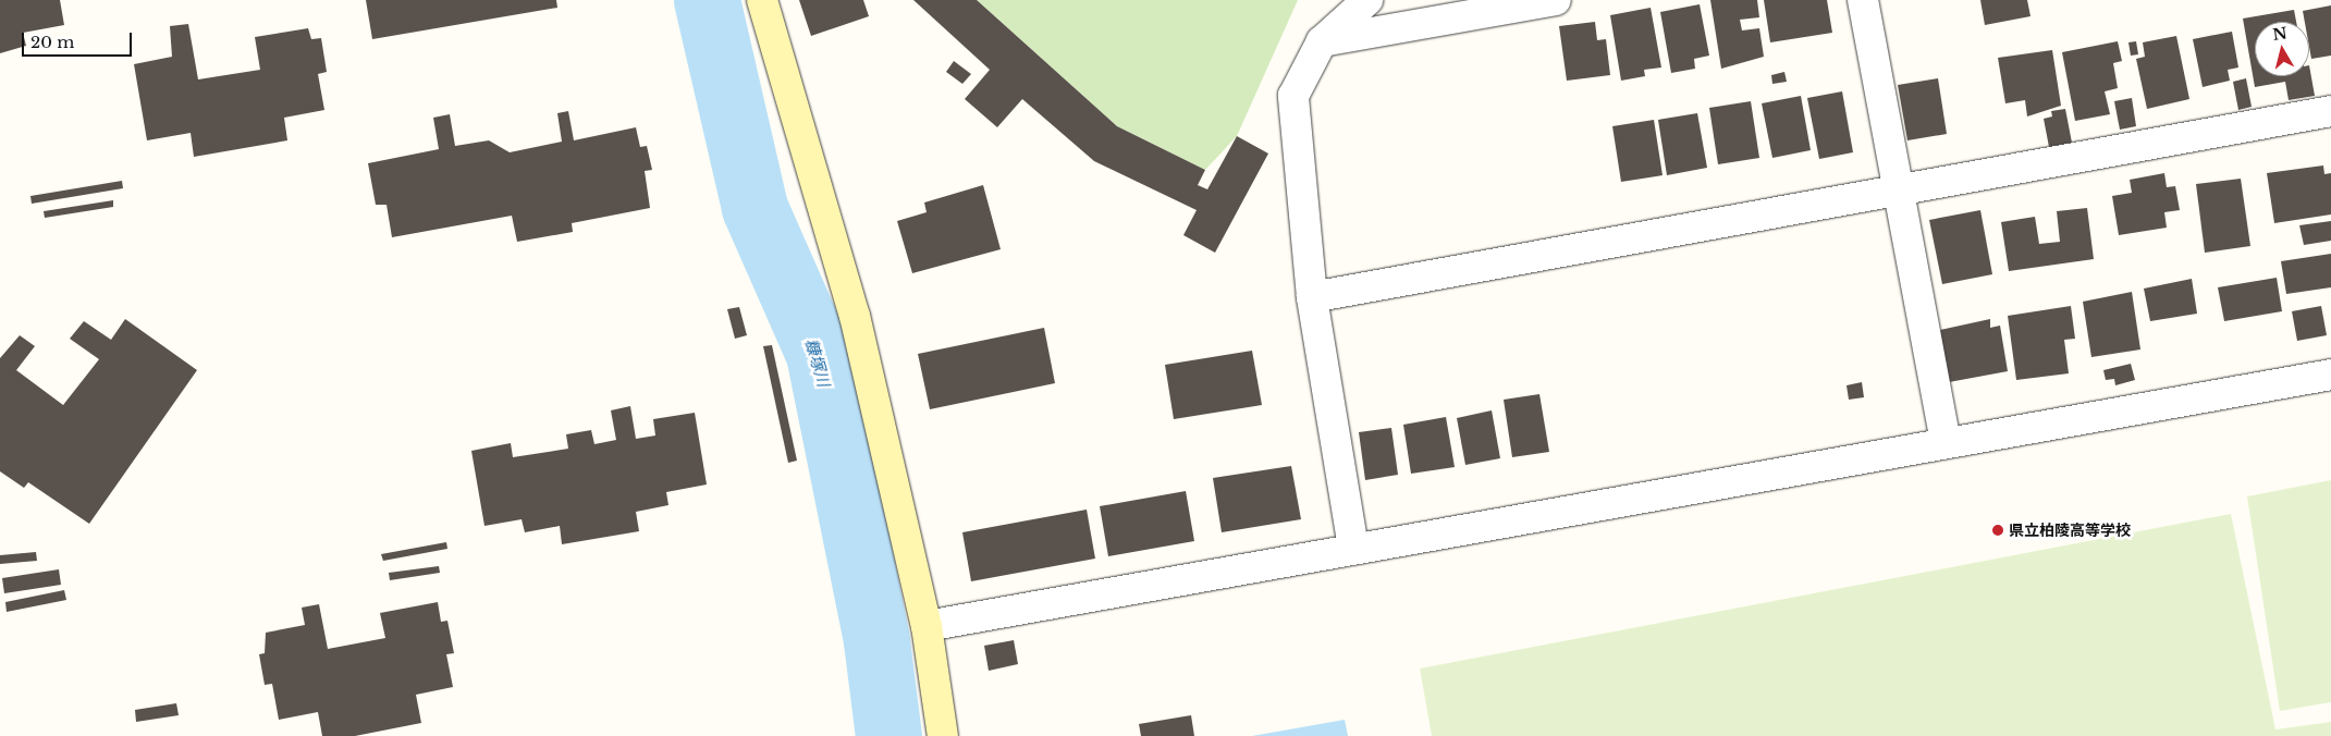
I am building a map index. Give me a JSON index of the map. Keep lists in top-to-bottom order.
{
  "water": ["糠塚川"],
  "places": ["県立柏陵高等学校"],
  "scale_bar": "20 m",
  "north": "top"
}
